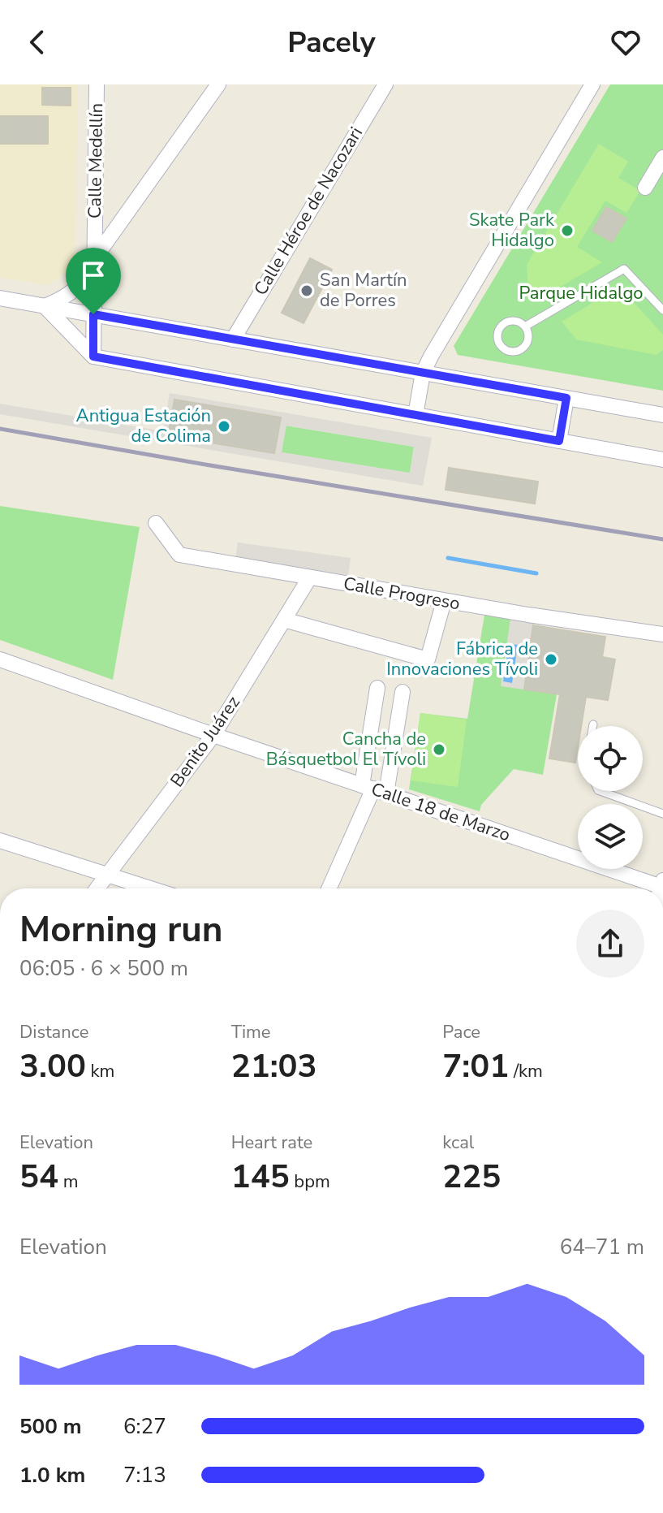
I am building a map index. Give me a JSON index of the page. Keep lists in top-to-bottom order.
{
  "streets": {
    "street": [
      "Calle Medellín",
      "Calle Héroe de Nacozari",
      "Calle Progreso",
      "Benito Juárez",
      "Calle 18 de Marzo"
    ]
  },
  "crossings": [
    ["Calle Progreso", "Benito Juárez"],
    ["Benito Juárez", "Calle 18 de Marzo"]
  ],
  "parks": ["Parque Hidalgo"],
  "places": [
    "Skate Park Hidalgo",
    "San Martín de Porres",
    "Antigua Estación de Colima",
    "Fábrica de Innovaciones Tívoli",
    "Cancha de Básquetbol El Tívoli"
  ],
  "page": {
    "header": "Pacely",
    "heading": ["Morning run", "06:05 · 6 × 500 m"],
    "stats": [
      ["Distance", "3.00 km"],
      ["Time", "21:03"],
      ["Pace", "7:01 /km"],
      ["Elevation", "54 m"],
      ["Heart rate", "145 bpm"],
      ["kcal", "225"]
    ],
    "chart": ["Elevation", "64–71 m"],
    "list": [
      {
        "name": "500 m",
        "note": "6:27"
      },
      {
        "name": "1.0 km",
        "note": "7:13"
      }
    ]
  }
}
